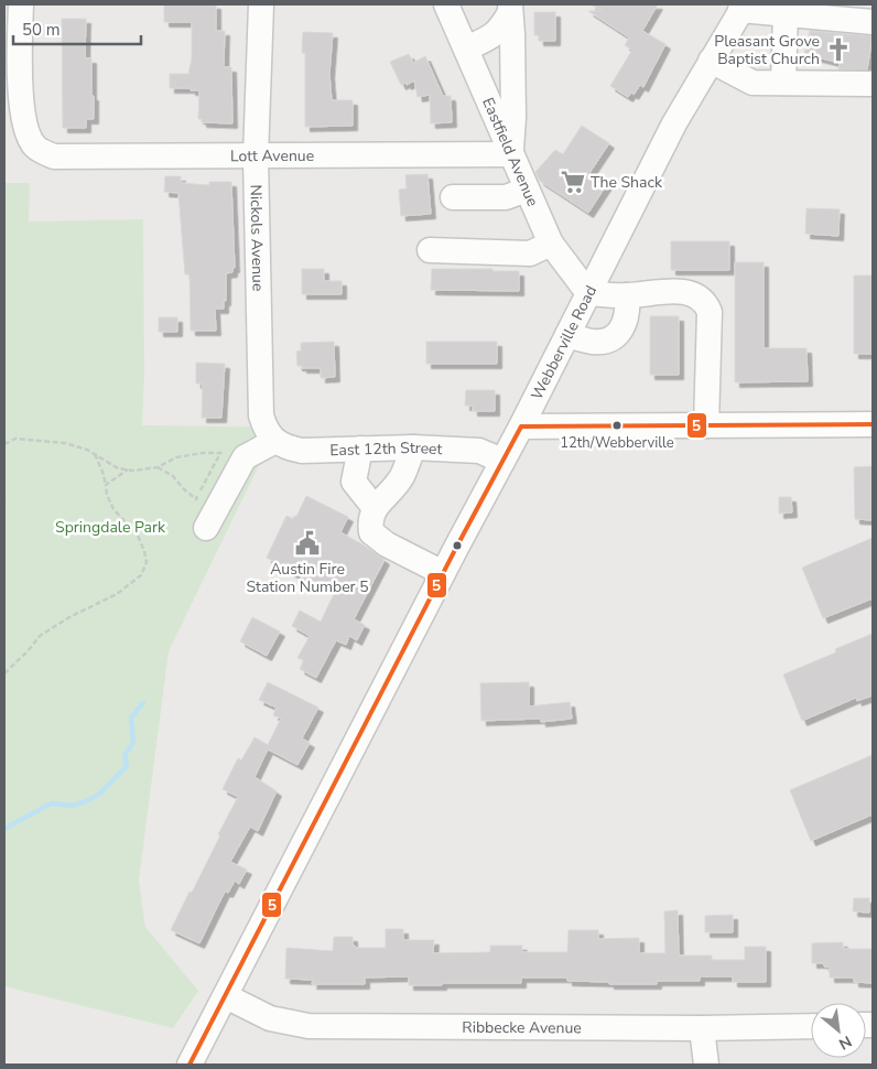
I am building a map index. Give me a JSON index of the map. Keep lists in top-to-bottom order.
{
  "streets": {
    "street": [
      "Eastfield Avenue",
      "Lott Avenue",
      "Nickols Avenue",
      "Webberville Road",
      "East 12th Street",
      "Ribbecke Avenue"
    ]
  },
  "crossings": [
    ["Eastfield Avenue", "Lott Avenue"],
    ["Eastfield Avenue", "Webberville Road"],
    ["Lott Avenue", "Nickols Avenue"],
    ["Nickols Avenue", "East 12th Street"],
    ["Webberville Road", "East 12th Street"],
    ["Webberville Road", "Ribbecke Avenue"]
  ],
  "parks": ["Springdale Park"],
  "places": {
    "church": ["Pleasant Grove Baptist Church"],
    "supermarket": ["The Shack"],
    "other": ["12th/Webberville"],
    "public building": ["Austin Fire Station Number 5"]
  },
  "lines": ["transit line 5"],
  "scale_bar": "50 m",
  "north": "bottom right"
}
